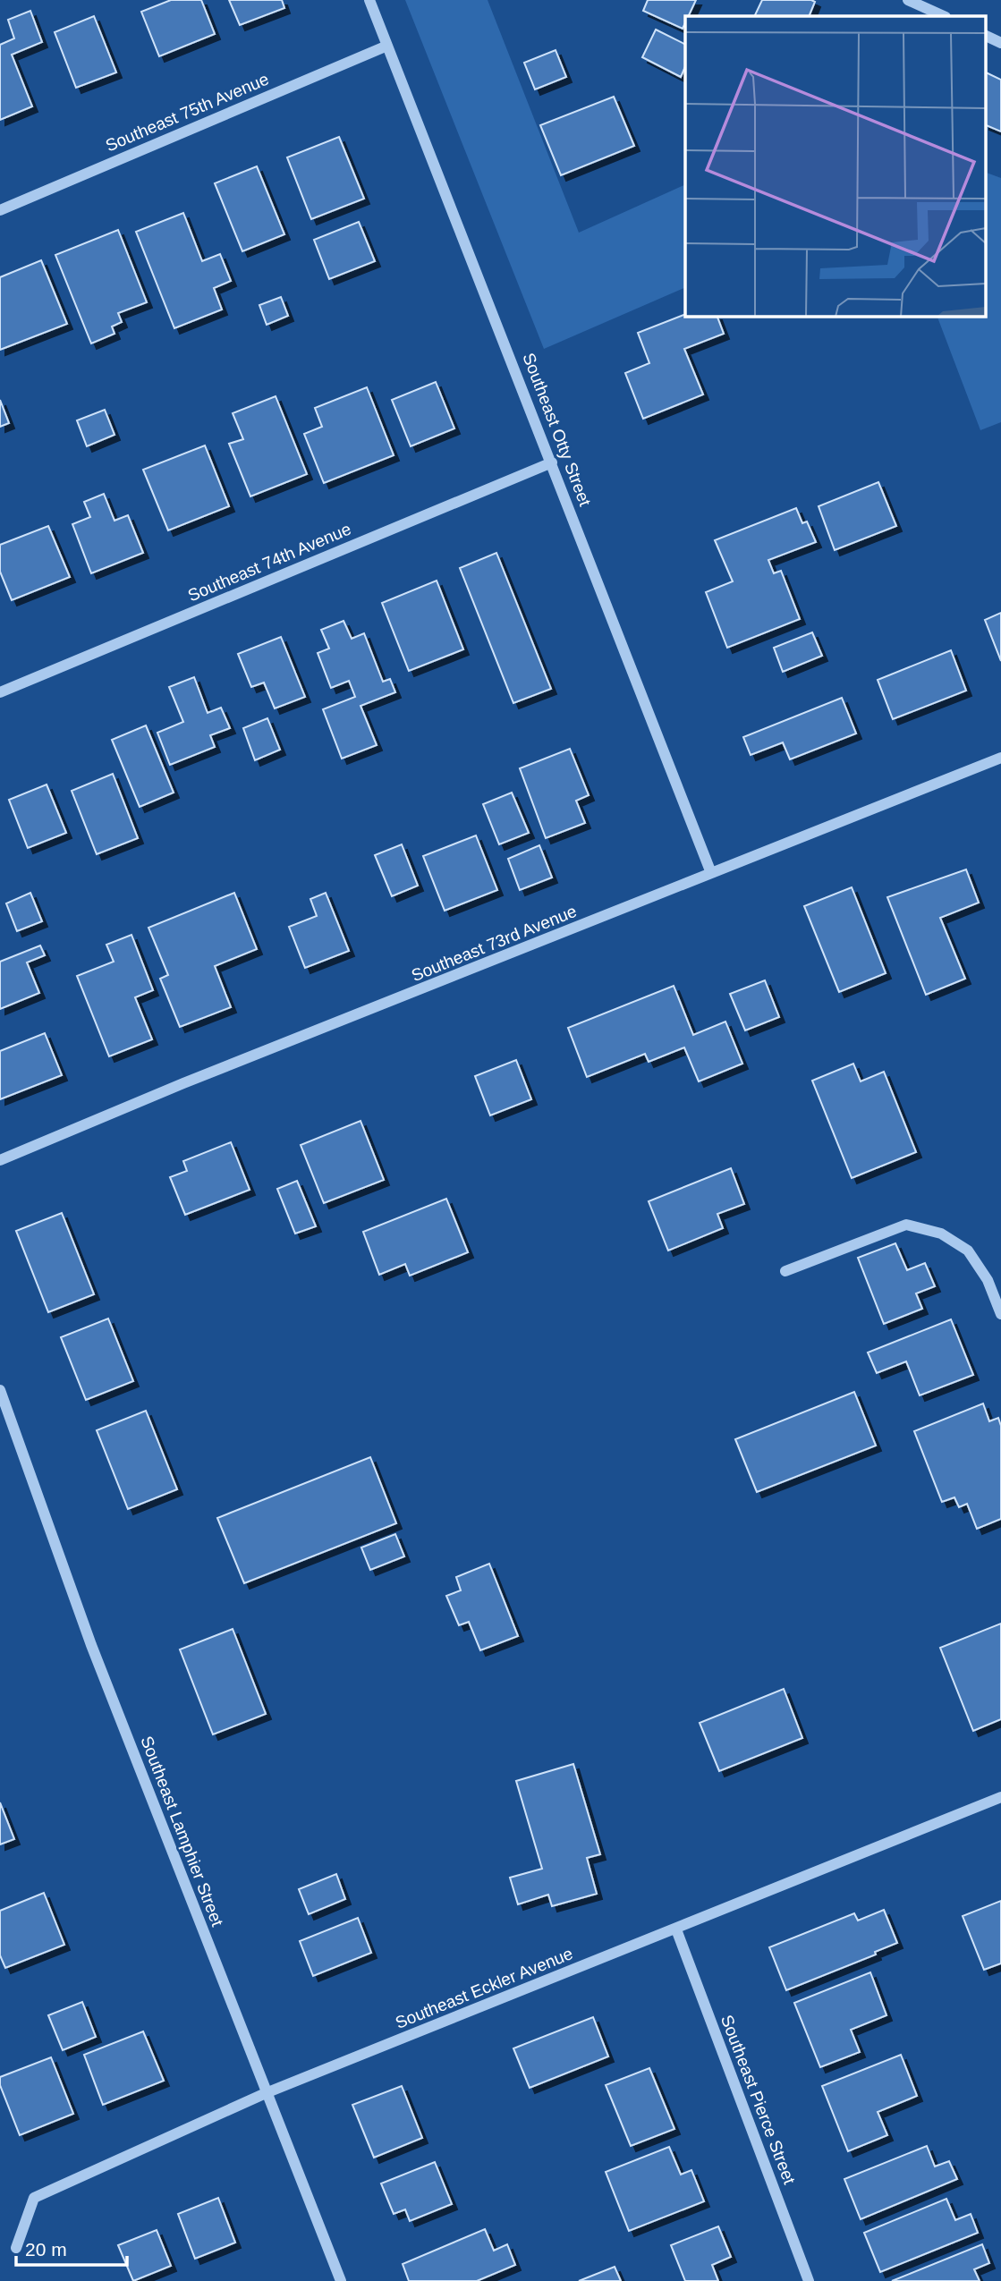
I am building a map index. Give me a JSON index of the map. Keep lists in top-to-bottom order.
{
  "streets": {
    "street": [
      "Southeast 75th Avenue",
      "Southeast Otty Street",
      "Southeast 74th Avenue",
      "Southeast 73rd Avenue",
      "Southeast Lamphier Street",
      "Southeast Eckler Avenue",
      "Southeast Pierce Street"
    ]
  },
  "crossings": [
    ["Southeast 75th Avenue", "Southeast Otty Street"],
    ["Southeast Otty Street", "Southeast 74th Avenue"],
    ["Southeast Otty Street", "Southeast 73rd Avenue"],
    ["Southeast Lamphier Street", "Southeast Eckler Avenue"],
    ["Southeast Eckler Avenue", "Southeast Pierce Street"]
  ],
  "scale_bar": "20 m"
}
